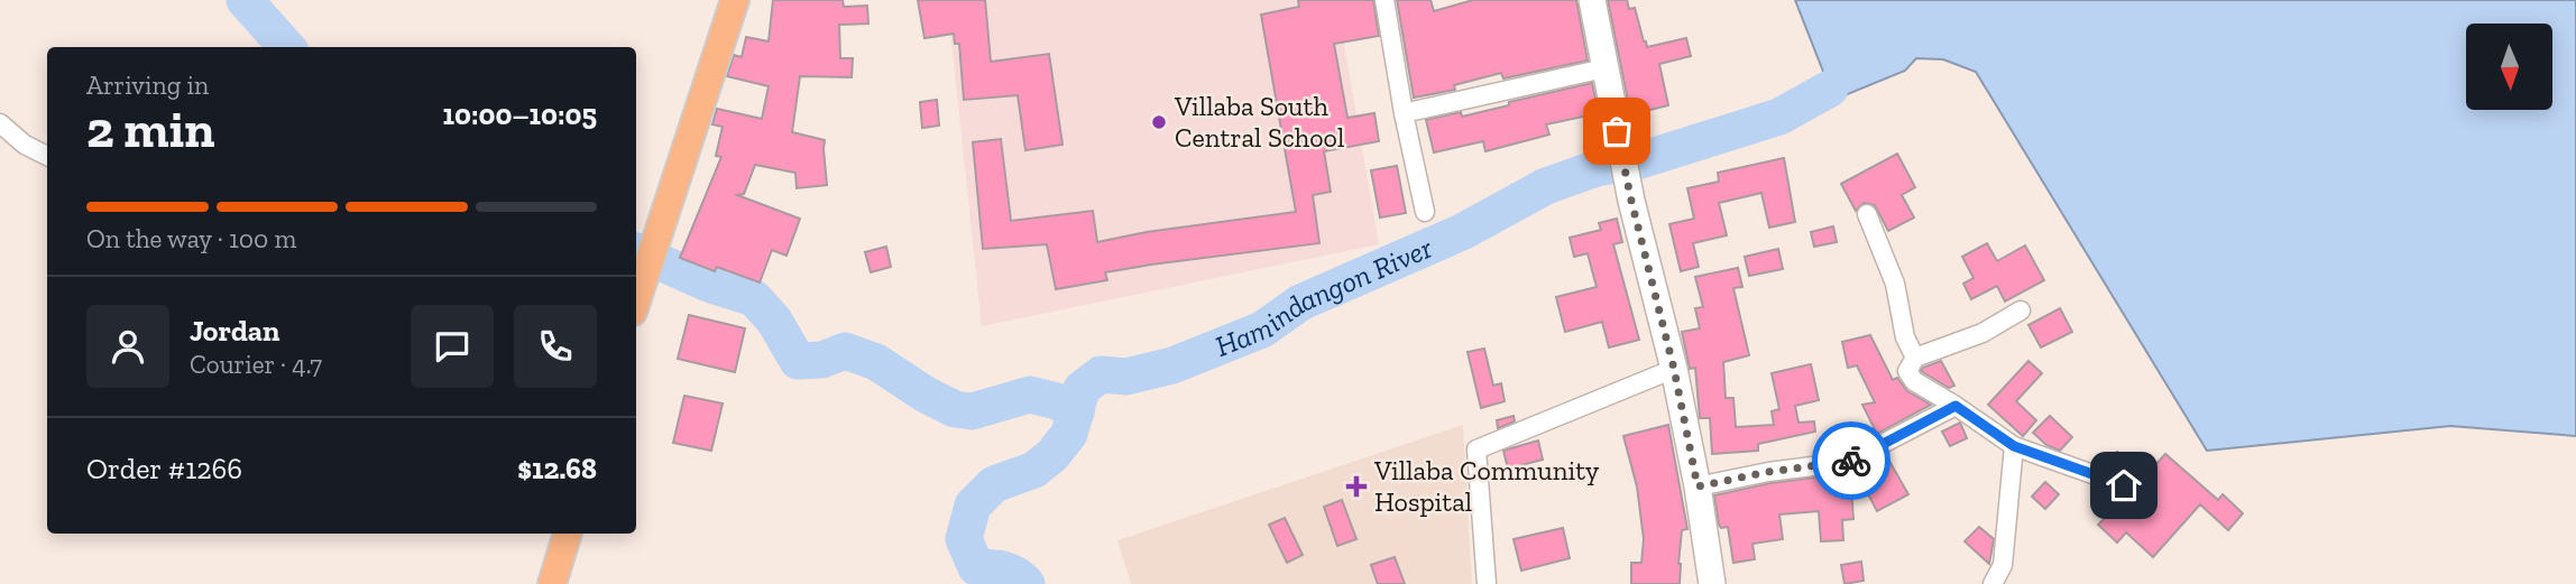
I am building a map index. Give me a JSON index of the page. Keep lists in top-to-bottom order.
{
  "water": ["Hamindangon River"],
  "places": {
    "other": ["Villaba South Central School"],
    "health": ["Villaba Community Hospital"]
  },
  "north": "bottom",
  "page": {
    "heading": ["2 min", "Arriving in", "10:00–10:05"],
    "panel": [
      "Jordan",
      "Courier · 4.7",
      "Order #1266",
      "$12.68"
    ],
    "bar": "On the way · 100 m"
  }
}
